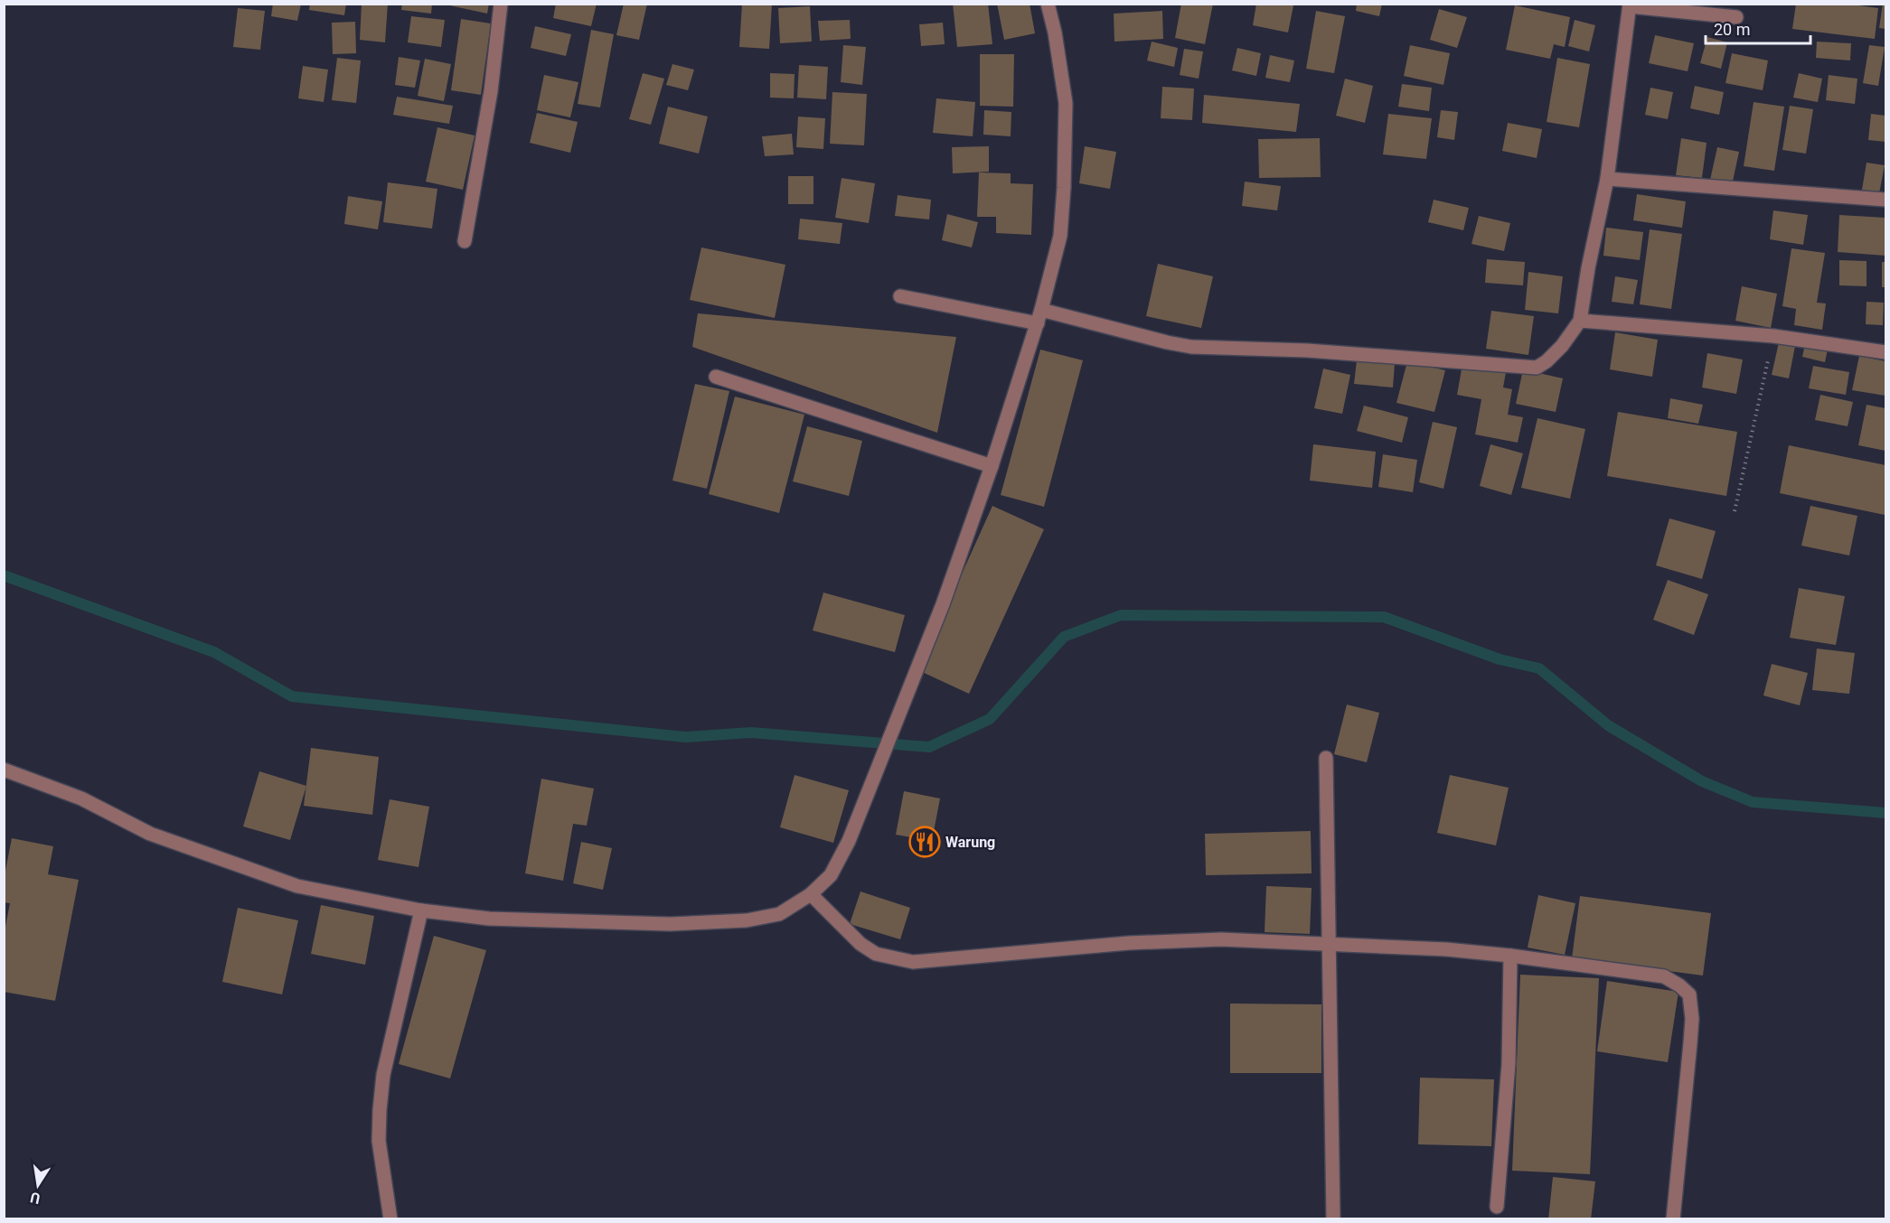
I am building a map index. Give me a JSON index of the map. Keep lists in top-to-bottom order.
{
  "places": {
    "restaurant": ["Warung"]
  },
  "scale_bar": "20 m",
  "north": "bottom"
}
